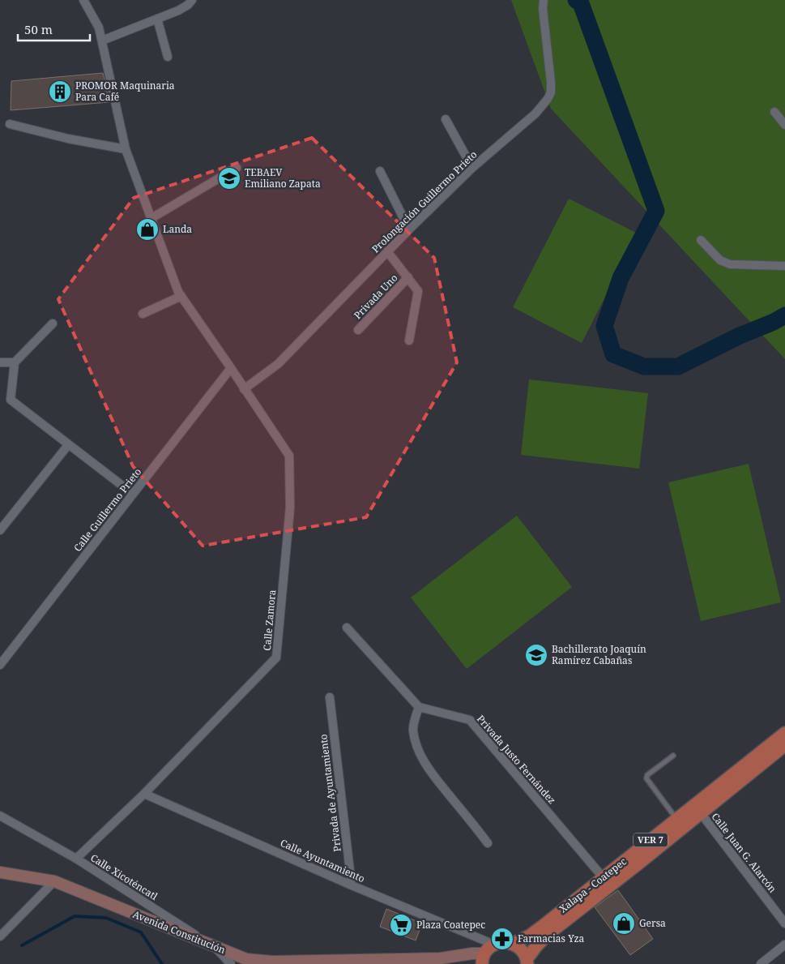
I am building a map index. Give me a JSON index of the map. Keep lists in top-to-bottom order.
{
  "streets": {
    "main road": ["VER 7", "Xalapa - Coatepec", "Avenida Constitución"],
    "street": [
      "Prolongación Guillermo Prieto",
      "Privada Uno",
      "Calle Guillermo Prieto",
      "Calle Zamora",
      "Privada Justo Fernández",
      "Privada de Ayuntamiento",
      "Calle Juan G. Alarcón",
      "Calle Ayuntamiento",
      "Calle Xicoténcatl"
    ]
  },
  "crossings": [
    ["Prolongación Guillermo Prieto", "Calle Zamora"],
    ["Calle Guillermo Prieto", "Calle Zamora"],
    ["Calle Zamora", "Calle Ayuntamiento"],
    ["Calle Zamora", "Calle Xicoténcatl"],
    ["Privada Justo Fernández", "Xalapa - Coatepec"],
    ["Privada de Ayuntamiento", "Calle Ayuntamiento"],
    ["Calle Juan G. Alarcón", "Xalapa - Coatepec"],
    ["Calle Xicoténcatl", "Avenida Constitución"]
  ],
  "places": {
    "building": ["PROMOR Maquinaria Para Café"],
    "school or university": ["TEBAEV Emiliano Zapata", "Bachillerato Joaquín Ramírez Cabañas"],
    "shop": ["Landa", "Gersa"],
    "supermarket": ["Plaza Coatepec"],
    "pharmacy": ["Farmacias Yza"]
  },
  "scale_bar": "50 m"
}
